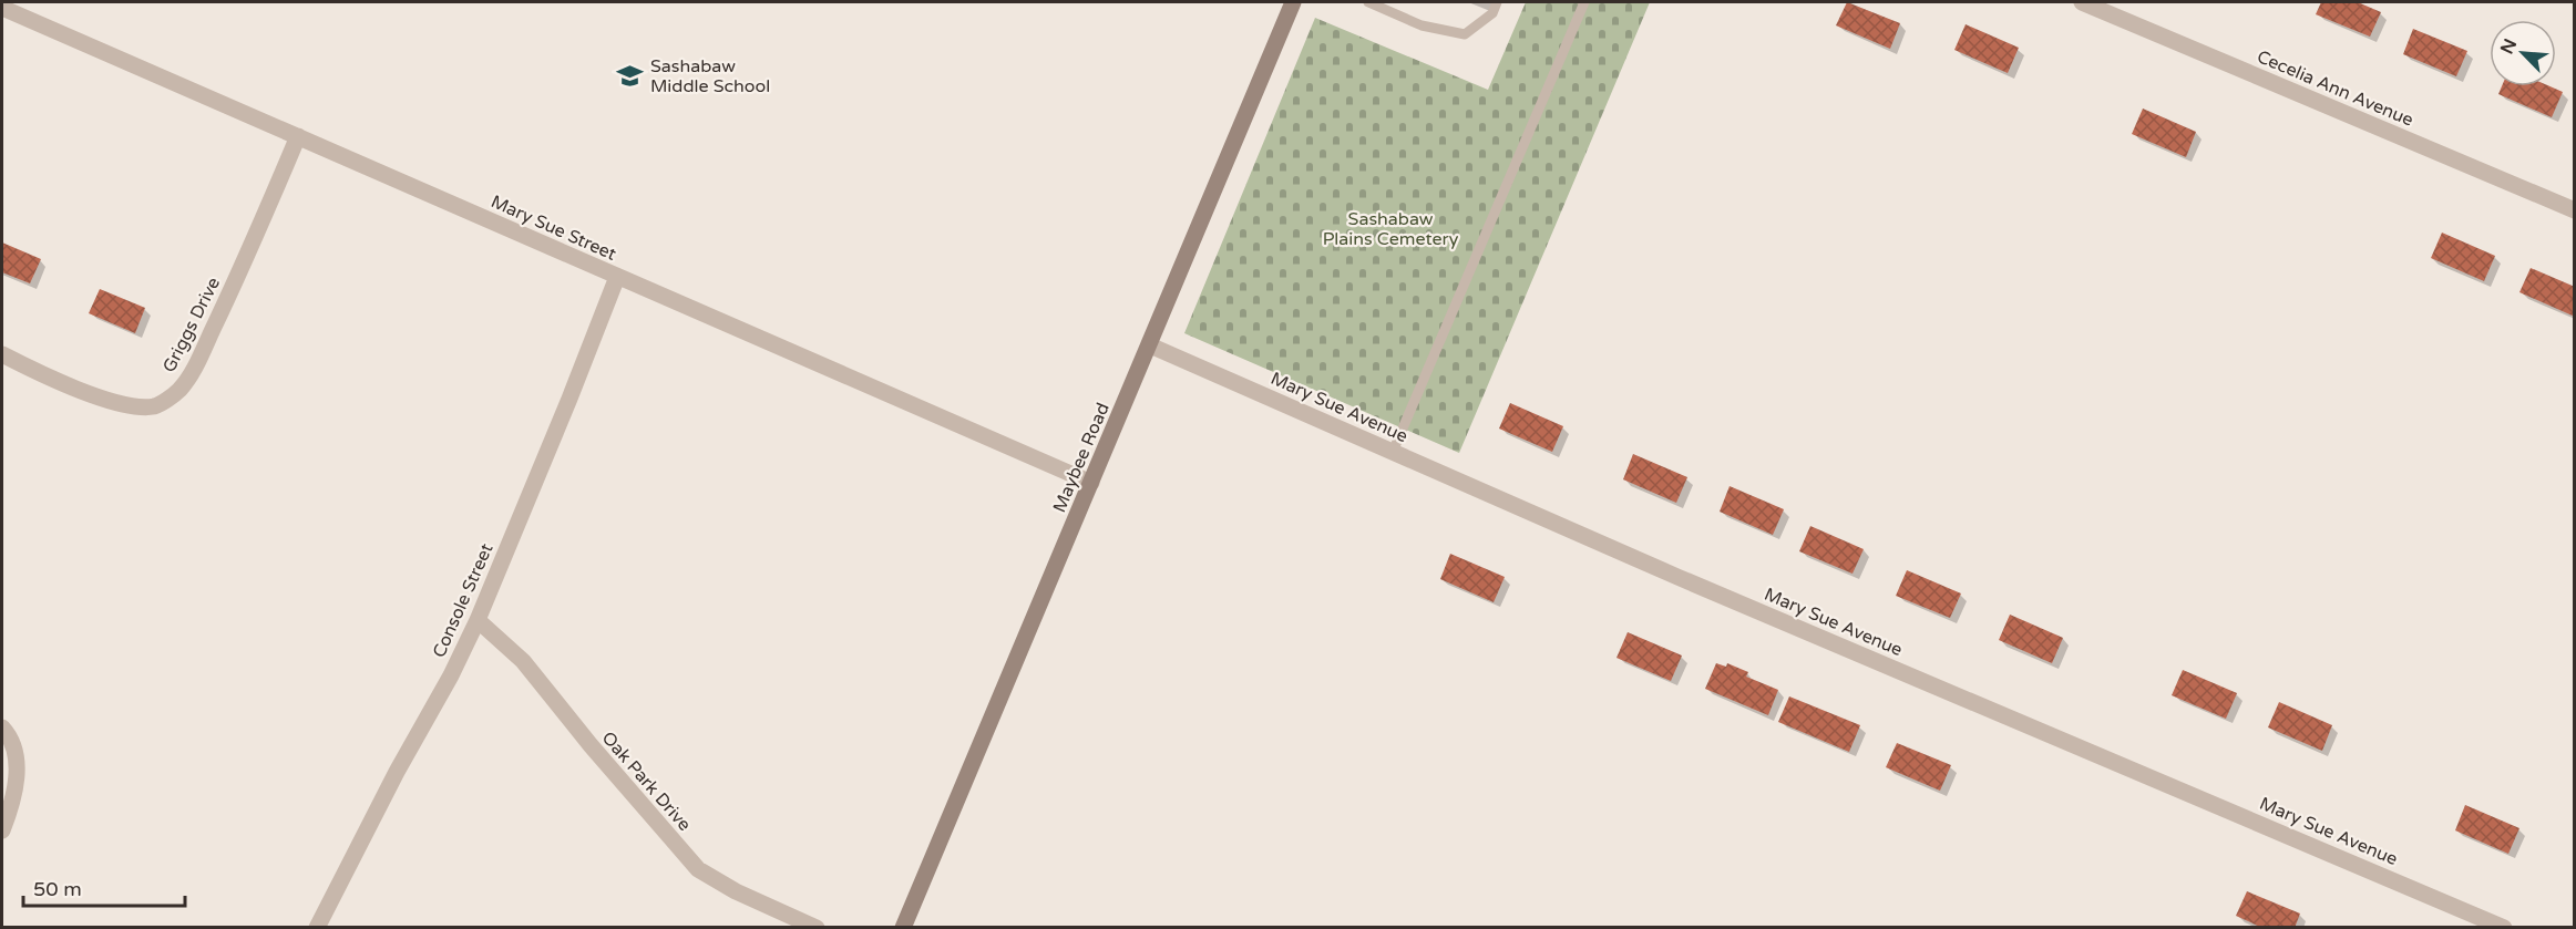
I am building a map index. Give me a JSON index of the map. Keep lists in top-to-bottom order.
{
  "streets": {
    "main road": ["Maybee Road"],
    "street": [
      "Cecelia Ann Avenue",
      "Mary Sue Street",
      "Griggs Drive",
      "Mary Sue Avenue",
      "Console Street",
      "Oak Park Drive"
    ]
  },
  "crossings": [
    ["Mary Sue Street", "Griggs Drive"],
    ["Mary Sue Street", "Maybee Road"],
    ["Mary Sue Street", "Console Street"],
    ["Mary Sue Avenue", "Maybee Road"],
    ["Console Street", "Oak Park Drive"]
  ],
  "parks": ["Sashabaw Plains Cemetery"],
  "places": {
    "school or university": ["Sashabaw Middle School"]
  },
  "scale_bar": "50 m",
  "north": "top left"
}
